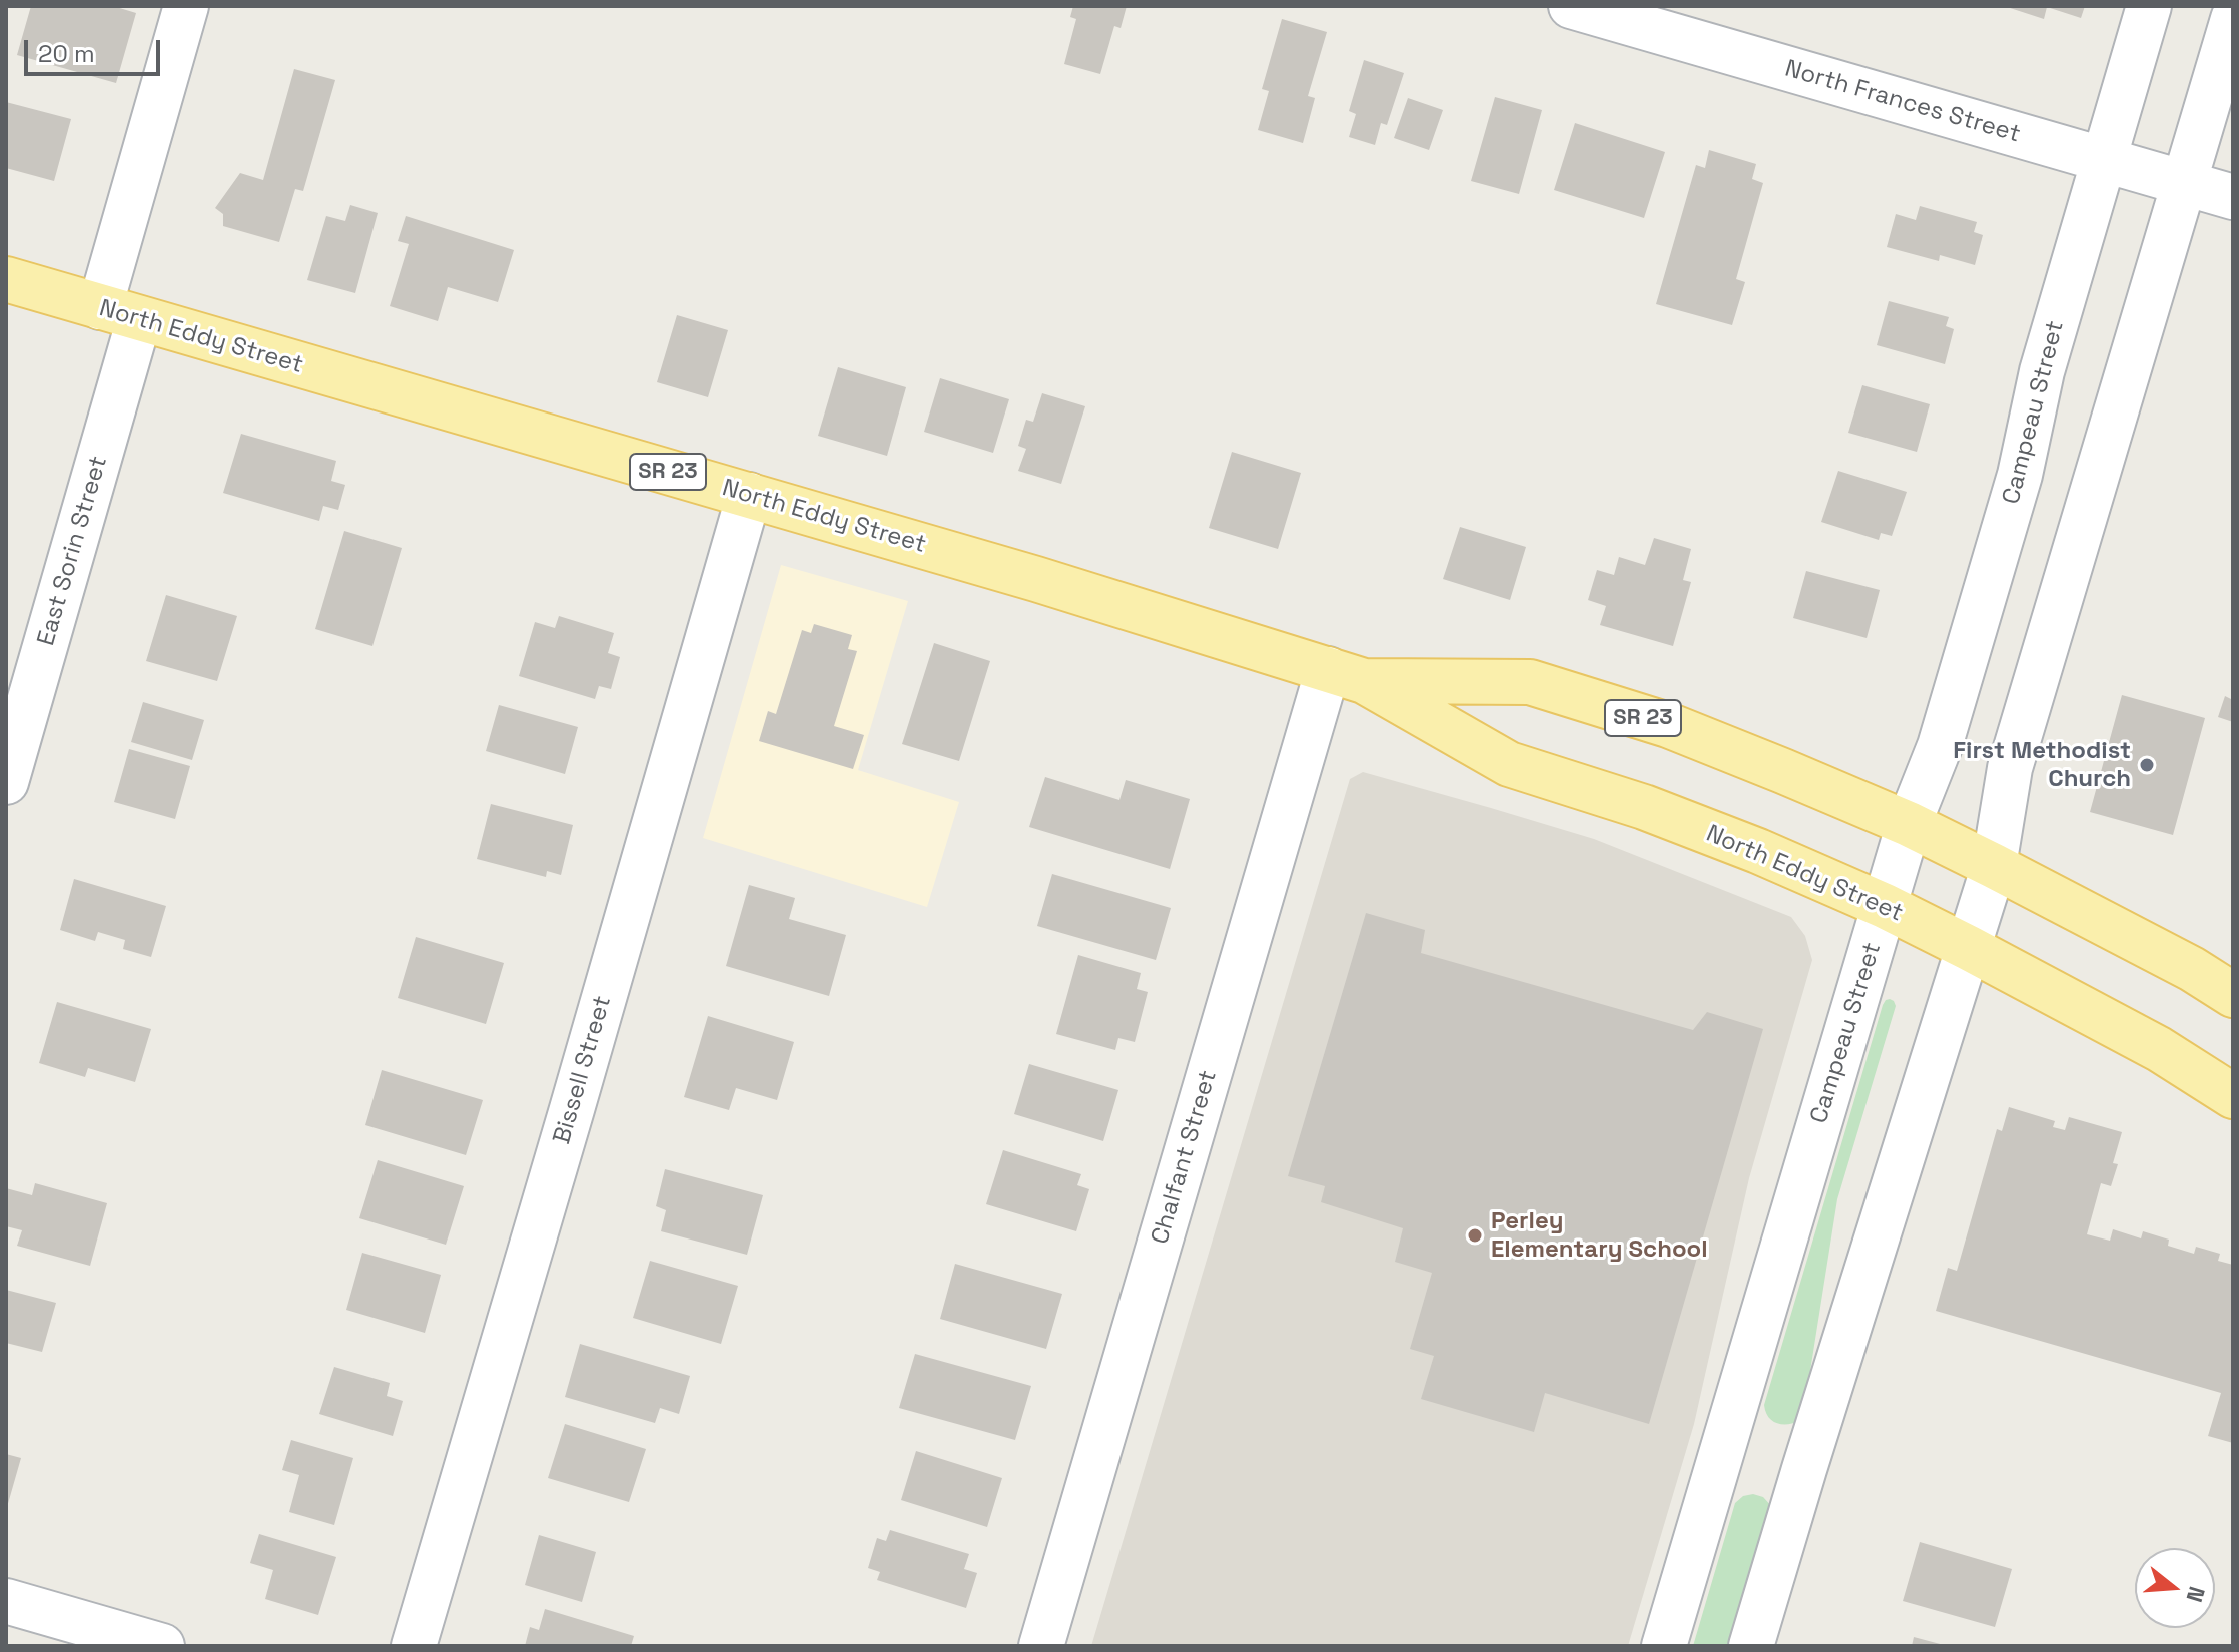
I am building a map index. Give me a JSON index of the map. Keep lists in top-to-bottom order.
{
  "streets": {
    "main road": ["North Eddy Street", "SR 23"],
    "street": [
      "North Frances Street",
      "Campeau Street",
      "East Sorin Street",
      "Bissell Street",
      "Chalfant Street"
    ]
  },
  "crossings": [
    ["North Frances Street", "Campeau Street"],
    ["North Eddy Street", "Campeau Street"],
    ["North Eddy Street", "East Sorin Street"],
    ["North Eddy Street", "Bissell Street"],
    ["North Eddy Street", "Chalfant Street"]
  ],
  "places": ["First Methodist Church", "Perley Elementary School"],
  "scale_bar": "20 m",
  "north": "right"
}
